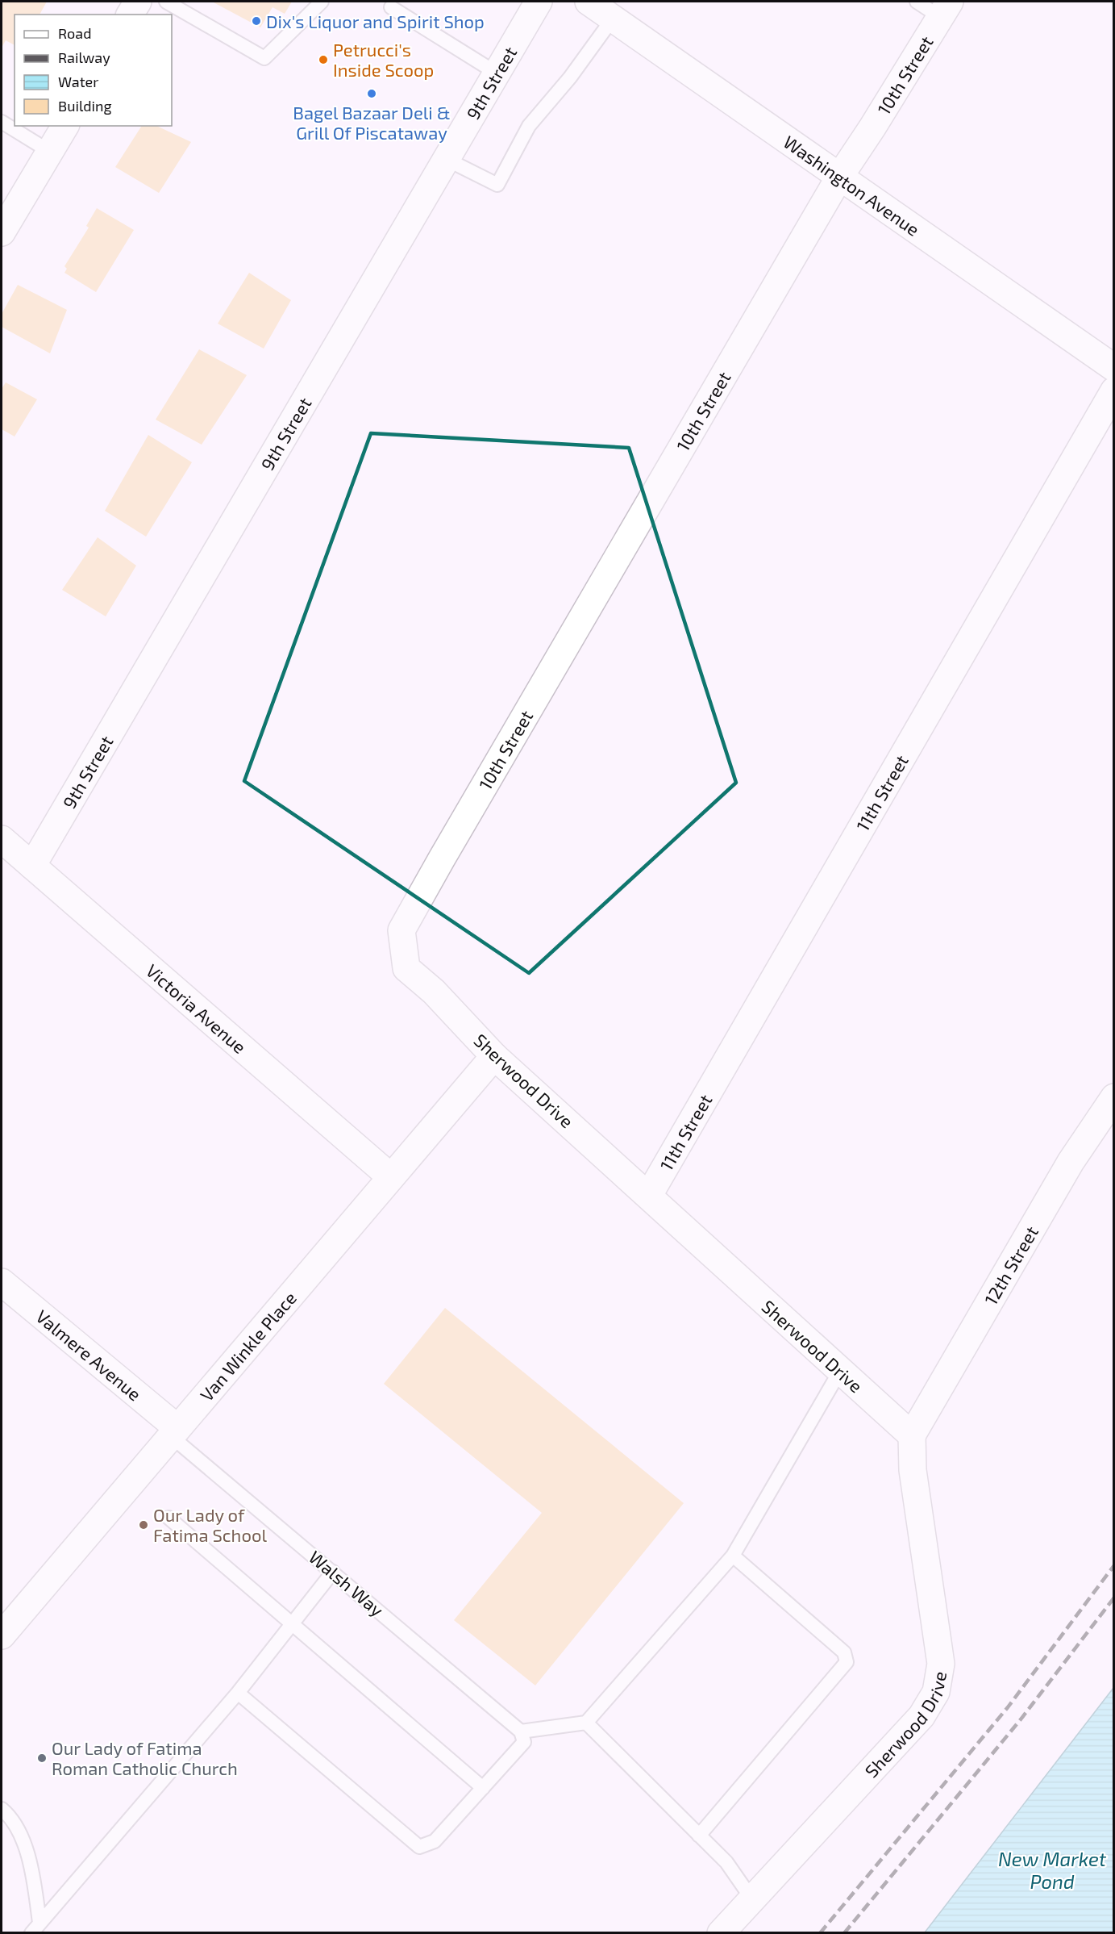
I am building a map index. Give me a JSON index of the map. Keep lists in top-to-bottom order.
{
  "streets": {
    "street": [
      "10th Street",
      "9th Street",
      "Washington Avenue",
      "11th Street",
      "Victoria Avenue",
      "Sherwood Drive",
      "12th Street",
      "Van Winkle Place",
      "Valmere Avenue"
    ],
    "lane": ["Walsh Way"]
  },
  "crossings": [
    ["10th Street", "Washington Avenue"],
    ["10th Street", "Sherwood Drive"],
    ["9th Street", "Victoria Avenue"],
    ["11th Street", "Sherwood Drive"],
    ["Victoria Avenue", "Van Winkle Place"],
    ["Sherwood Drive", "12th Street"],
    ["Sherwood Drive", "Van Winkle Place"],
    ["Van Winkle Place", "Valmere Avenue"],
    ["Van Winkle Place", "Walsh Way"],
    ["Valmere Avenue", "Walsh Way"]
  ],
  "water": ["New Market Pond"],
  "places": [
    "Dix's Liquor and Spirit Shop",
    "Petrucci's Inside Scoop",
    "Bagel Bazaar Deli & Grill Of Piscataway",
    "Our Lady of Fatima School",
    "Our Lady of Fatima Roman Catholic Church"
  ],
  "legend": [
    "Road",
    "Railway",
    "Water",
    "Building"
  ]
}
